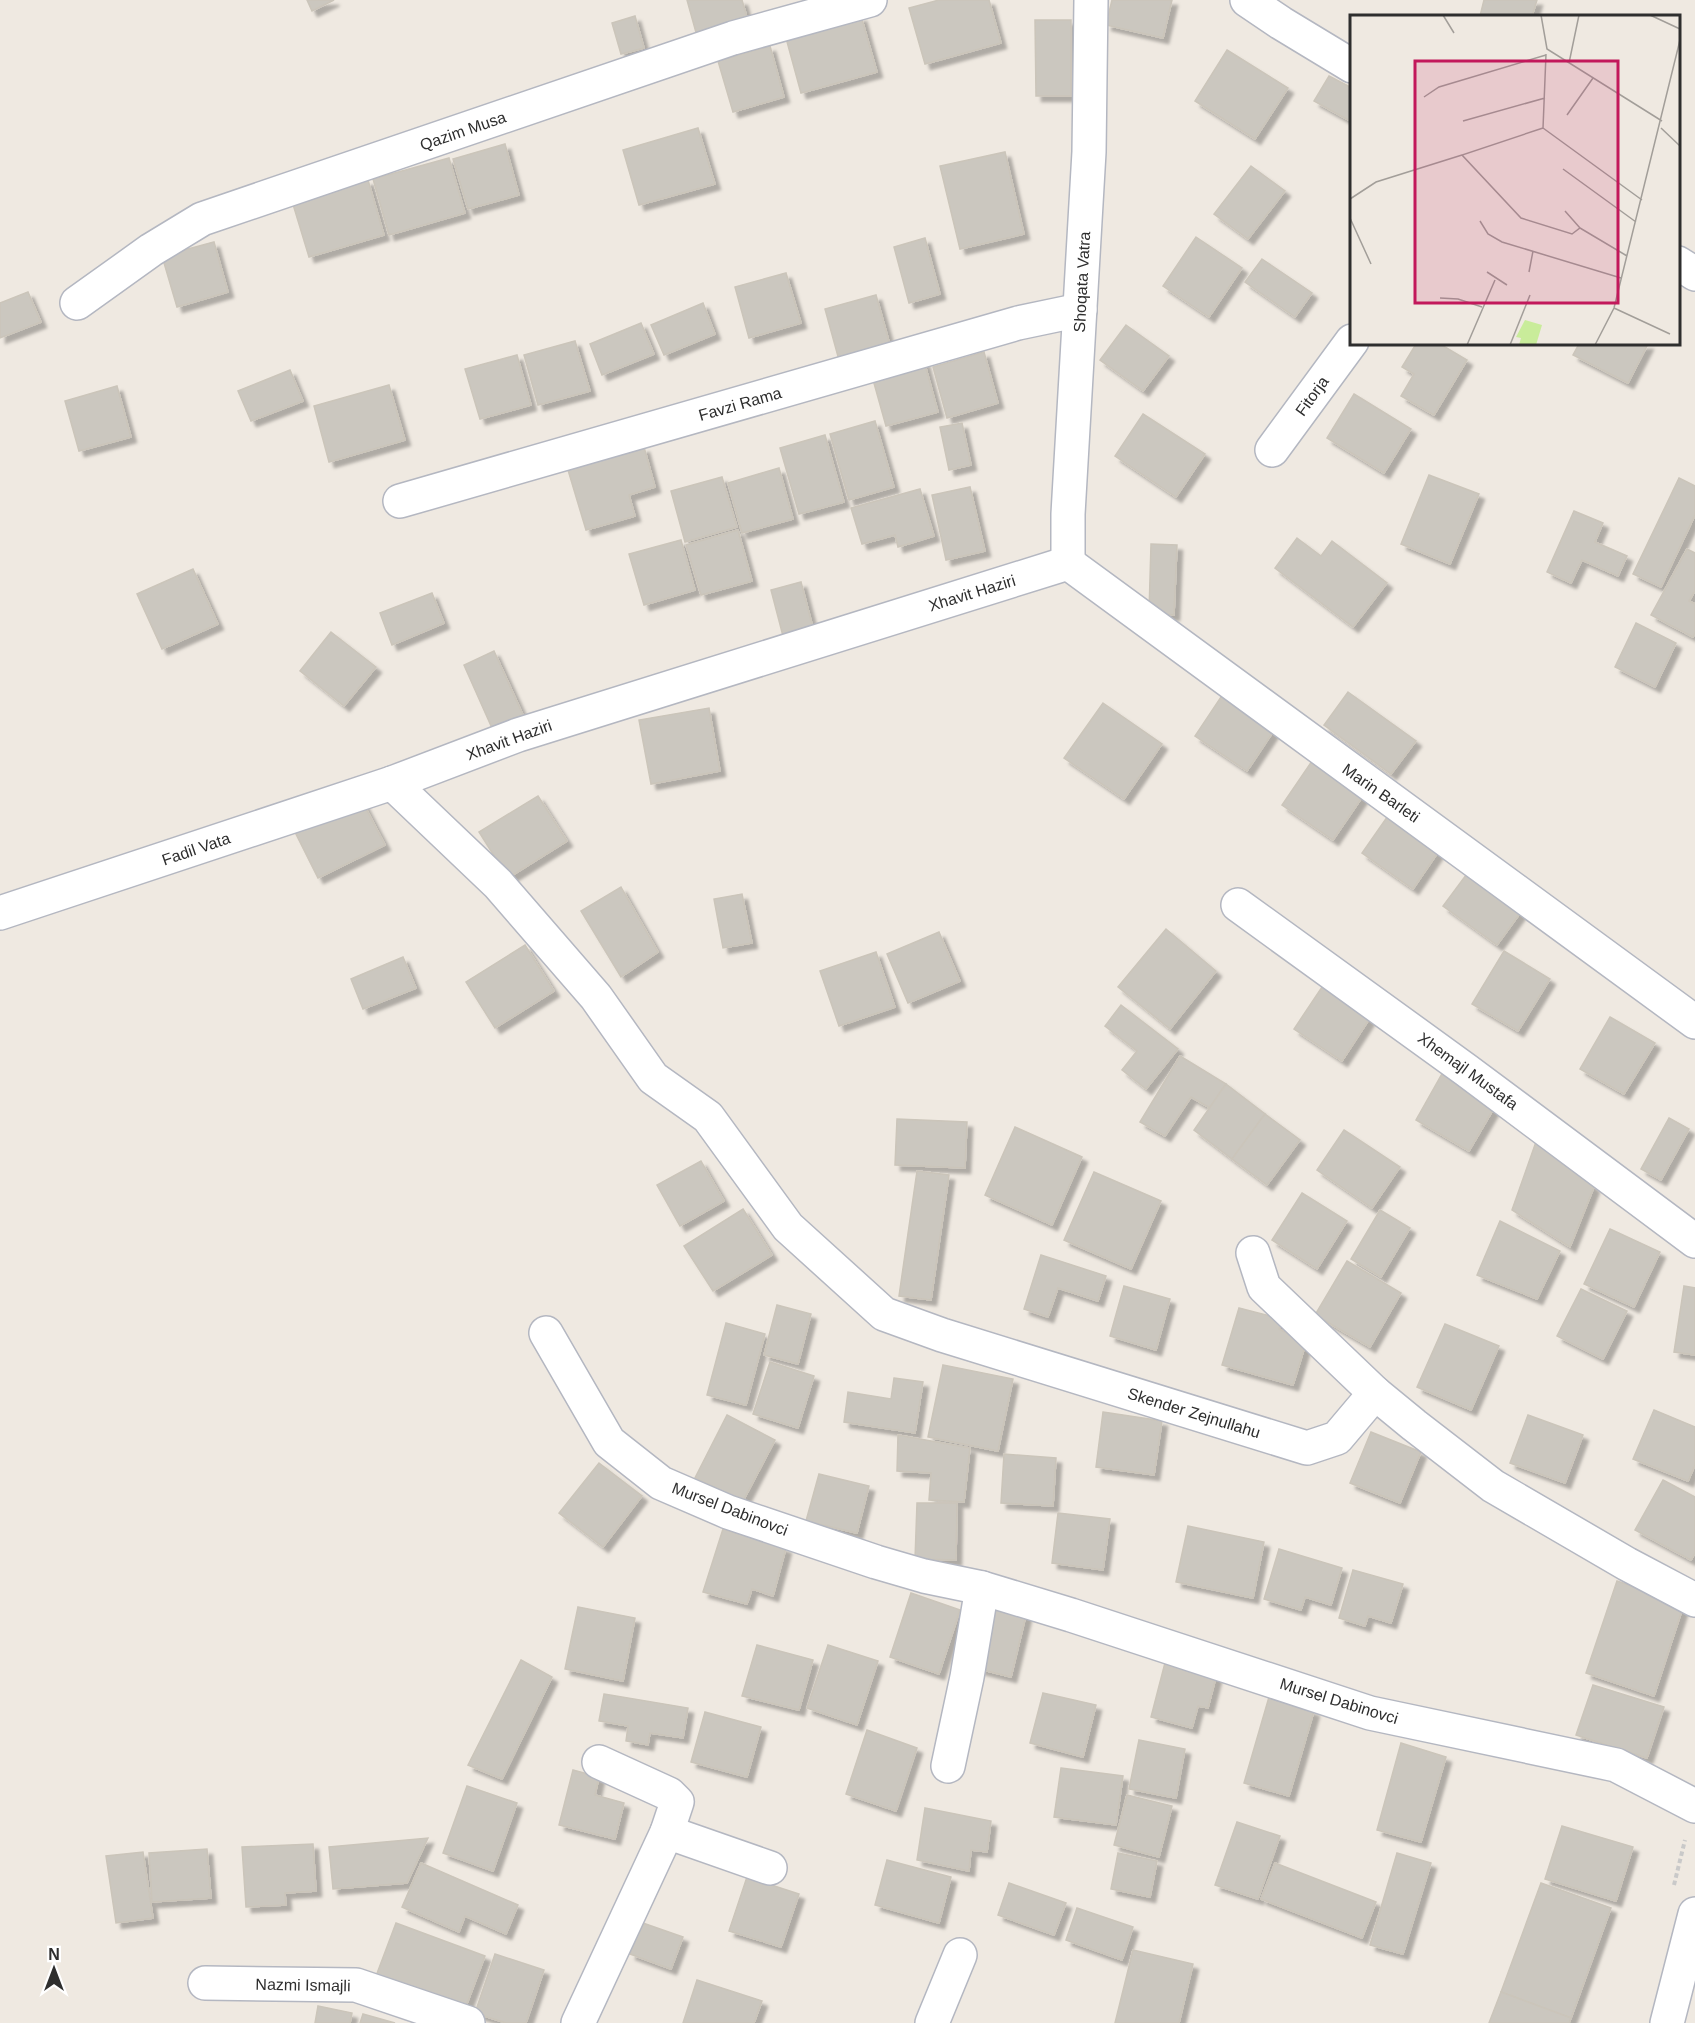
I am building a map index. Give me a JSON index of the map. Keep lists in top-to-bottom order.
{
  "streets": {
    "street": [
      "Qazim Musa",
      "Shoqata Vatra",
      "Fitorja",
      "Favzi Rama",
      "Xhavit Haziri",
      "Marin Barleti",
      "Fadil Vata",
      "Xhemajl Mustafa",
      "Skender Zejnullahu",
      "Mursel Dabinovci",
      "Nazmi Ismajli"
    ]
  },
  "crossings": [
    ["Shoqata Vatra", "Favzi Rama"],
    ["Shoqata Vatra", "Xhavit Haziri"],
    ["Shoqata Vatra", "Marin Barleti"],
    ["Xhavit Haziri", "Marin Barleti"],
    ["Xhavit Haziri", "Fadil Vata"],
    ["Xhavit Haziri", "Skender Zejnullahu"],
    ["Fadil Vata", "Skender Zejnullahu"]
  ],
  "north": "top"
}
